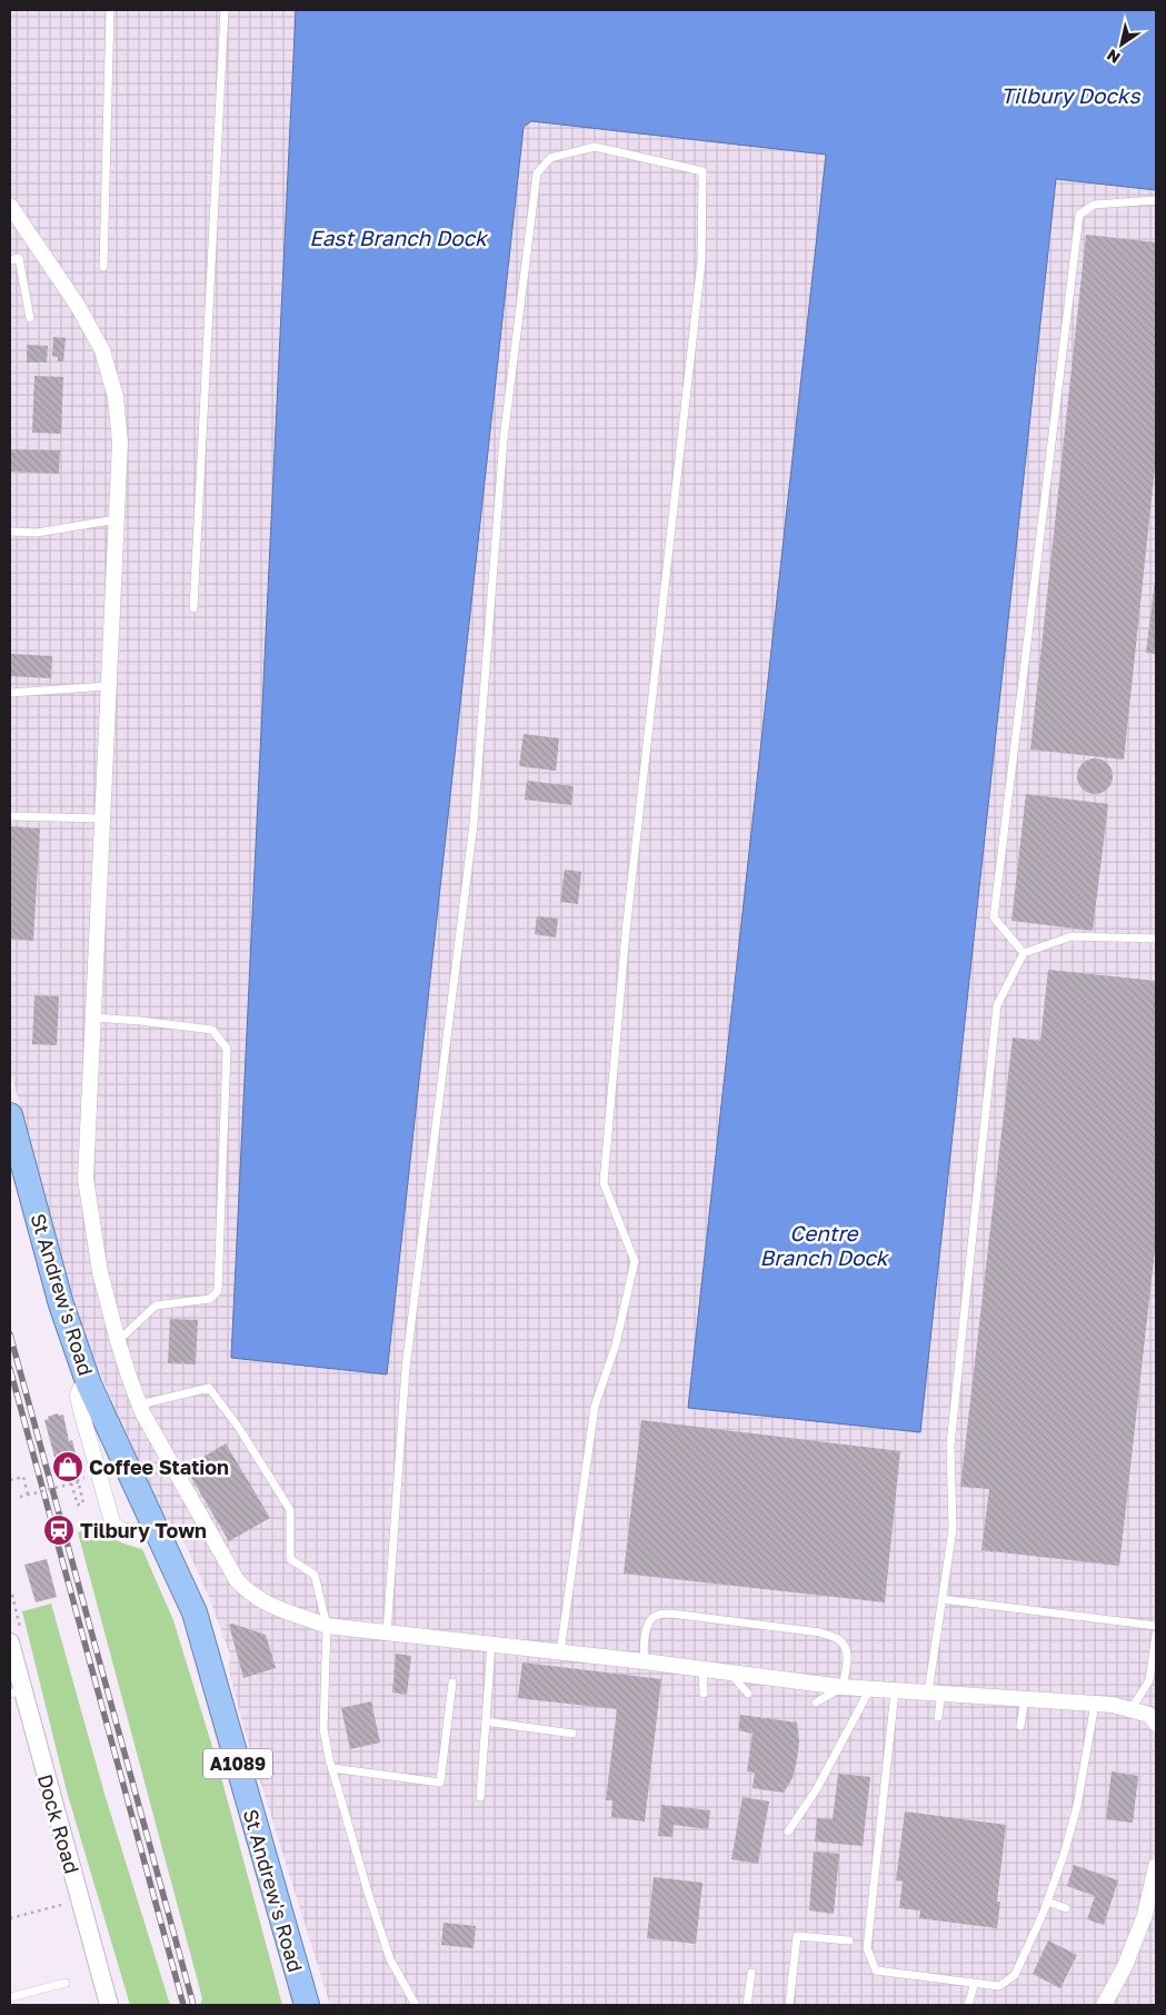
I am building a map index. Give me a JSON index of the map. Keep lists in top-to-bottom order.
{
  "streets": {
    "highway": ["St Andrew's Road", "A1089"],
    "street": ["Dock Road"]
  },
  "water": ["Tilbury Docks", "East Branch Dock", "Centre Branch Dock"],
  "places": {
    "shop": ["Coffee Station"],
    "station": ["Tilbury Town"]
  },
  "north": "bottom left"
}
